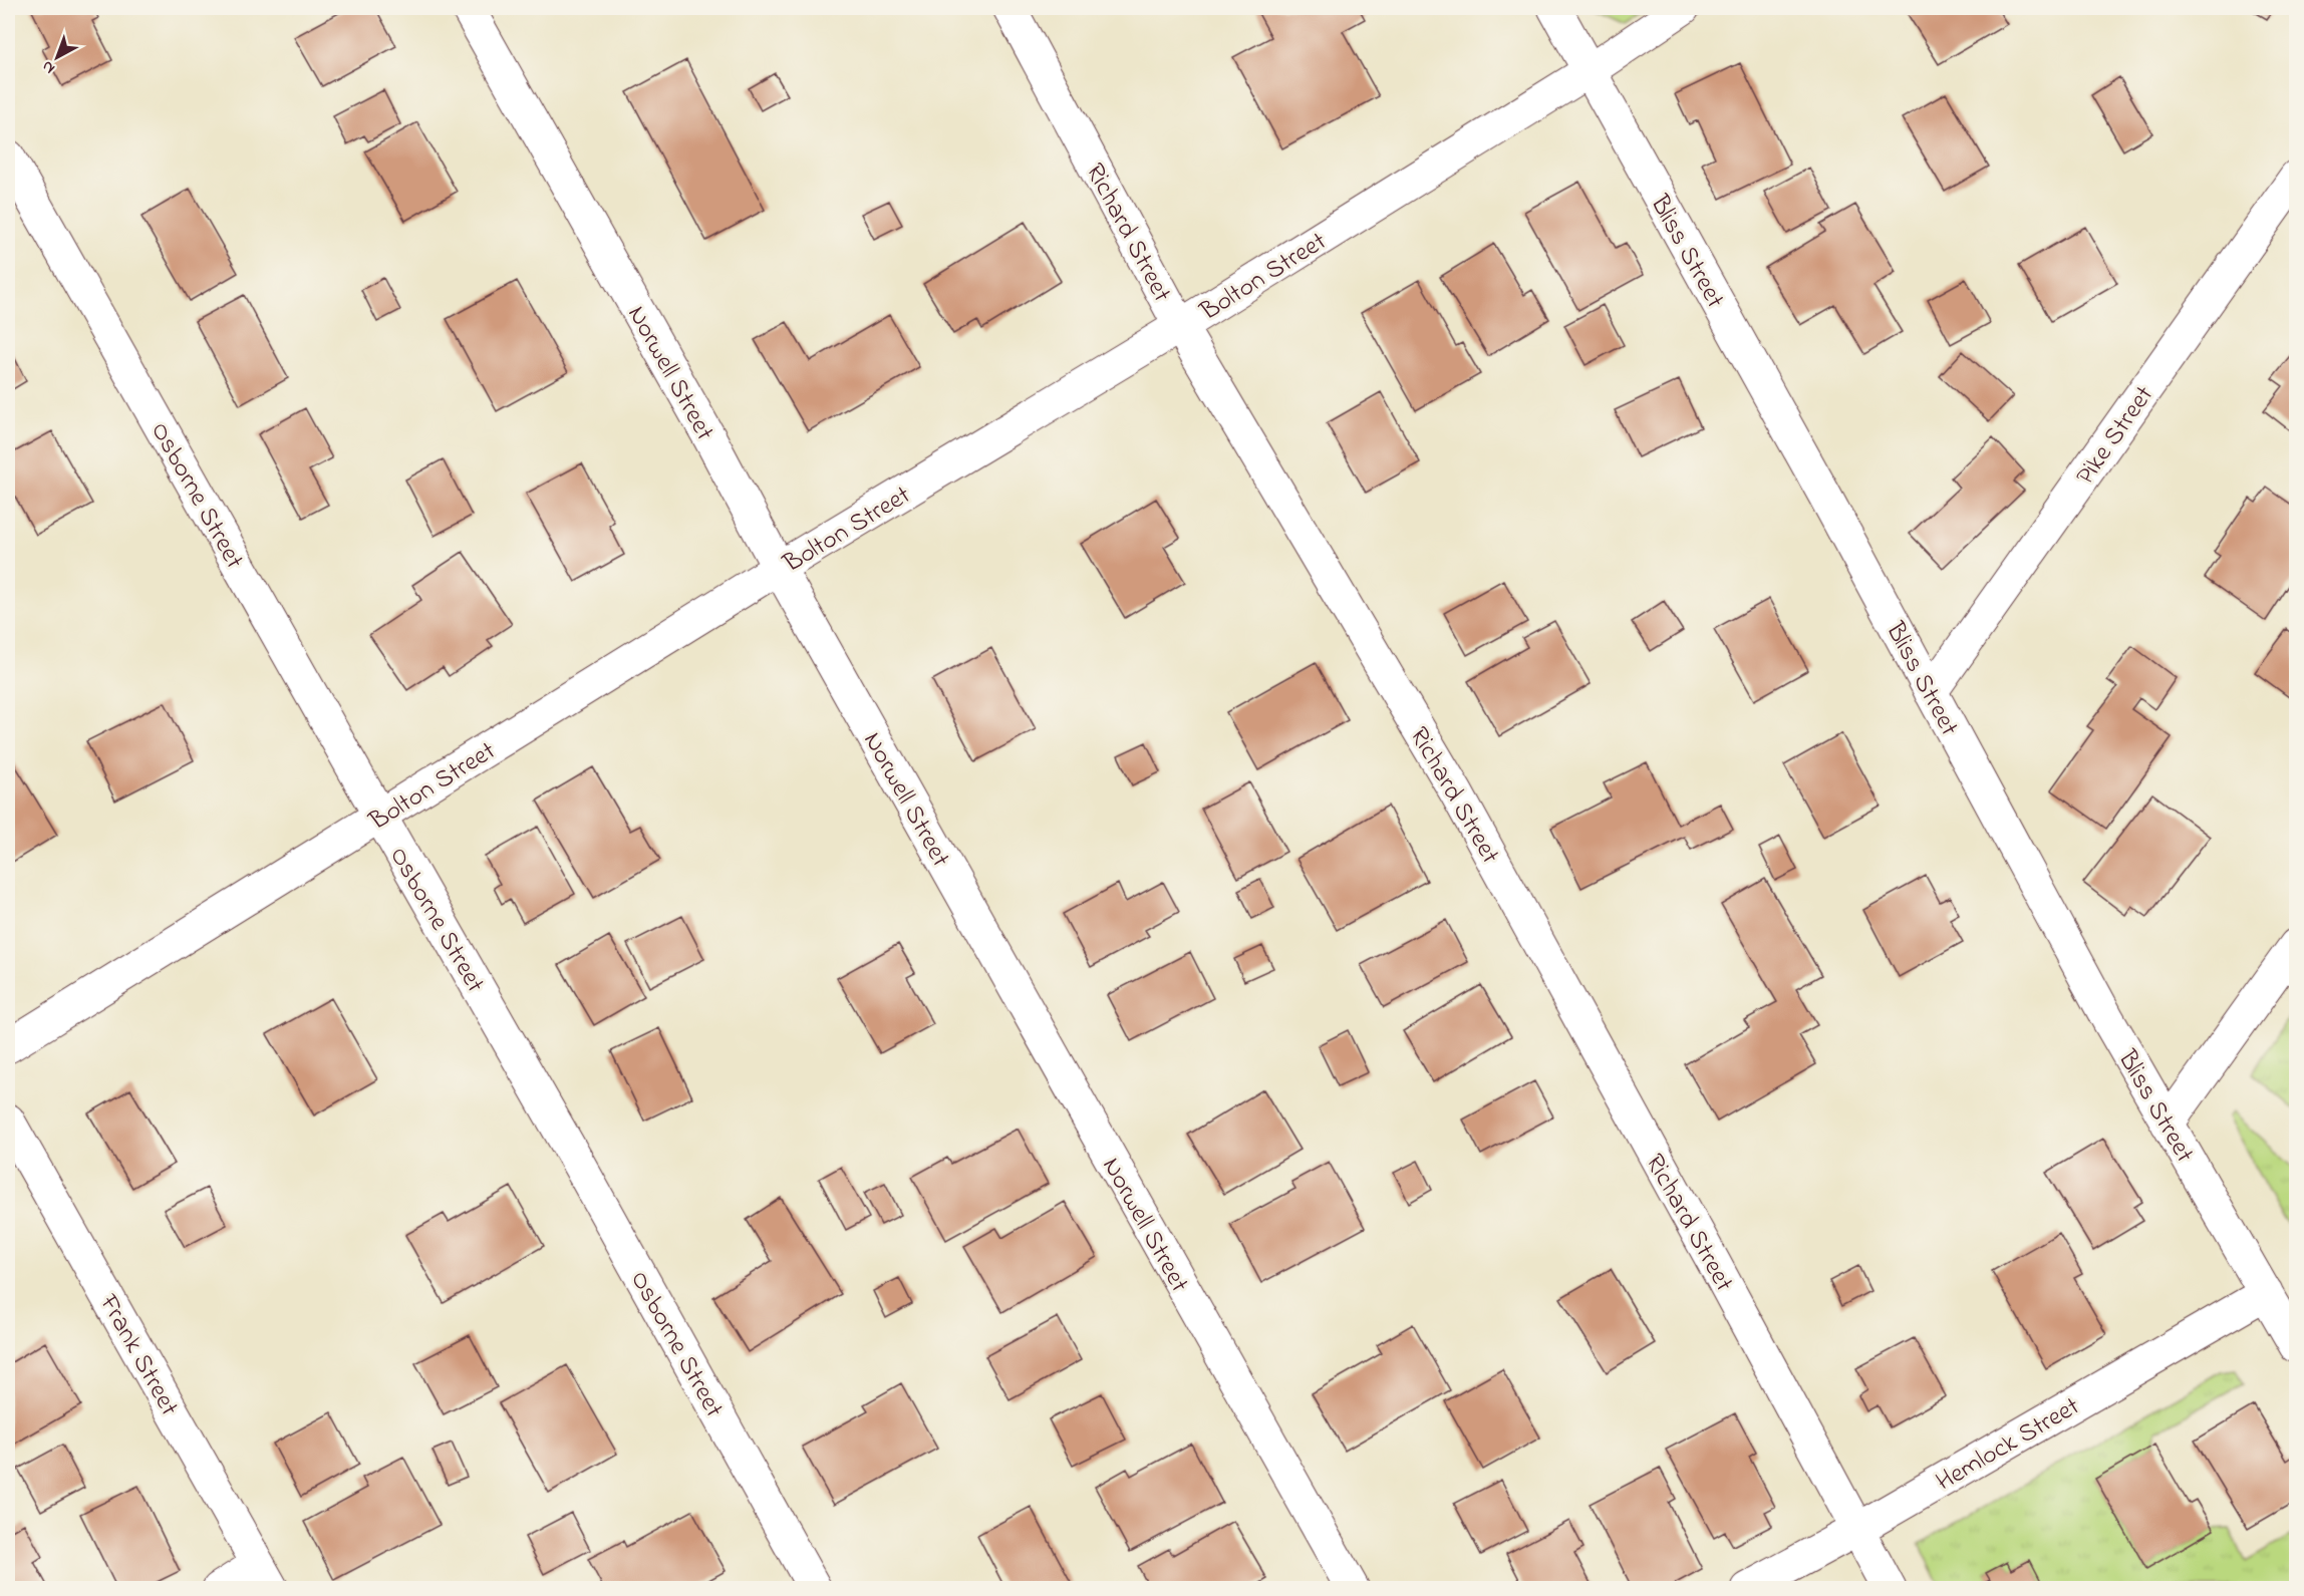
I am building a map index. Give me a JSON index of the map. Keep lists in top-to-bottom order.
{
  "streets": {
    "street": [
      "Richard Street",
      "Bliss Street",
      "Bolton Street",
      "Norwell Street",
      "Pike Street",
      "Osborne Street",
      "Frank Street",
      "Hemlock Street"
    ]
  },
  "crossings": [
    ["Richard Street", "Bolton Street"],
    ["Richard Street", "Hemlock Street"],
    ["Bliss Street", "Bolton Street"],
    ["Bliss Street", "Pike Street"],
    ["Bliss Street", "Hemlock Street"],
    ["Bolton Street", "Norwell Street"],
    ["Bolton Street", "Osborne Street"]
  ],
  "north": "bottom left"
}
